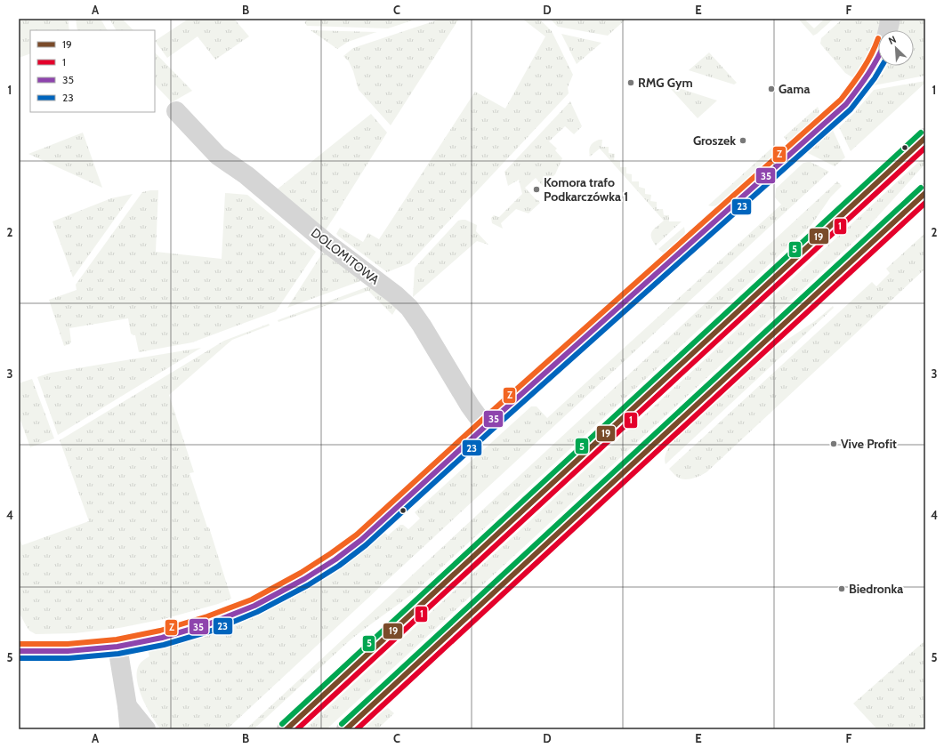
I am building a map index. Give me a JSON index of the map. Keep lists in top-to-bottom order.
{
  "streets": {
    "street": ["DOLOMITOWA"]
  },
  "places": [
    "RMG Gym",
    "Gama",
    "Groszek",
    "Komora trafo Podkarczówka 1",
    "Vive Profit",
    "Biedronka"
  ],
  "lines": [
    "transit line Z",
    "transit line 35",
    "transit line 23",
    "transit line 5",
    "transit line 19",
    "transit line 1"
  ],
  "legend": [
    "19",
    "1",
    "35",
    "23"
  ],
  "north": "top left",
  "grid": {
    "columns": [
      "A",
      "B",
      "C",
      "D",
      "E",
      "F"
    ],
    "rows": [
      "1",
      "2",
      "3",
      "4",
      "5"
    ]
  }
}
